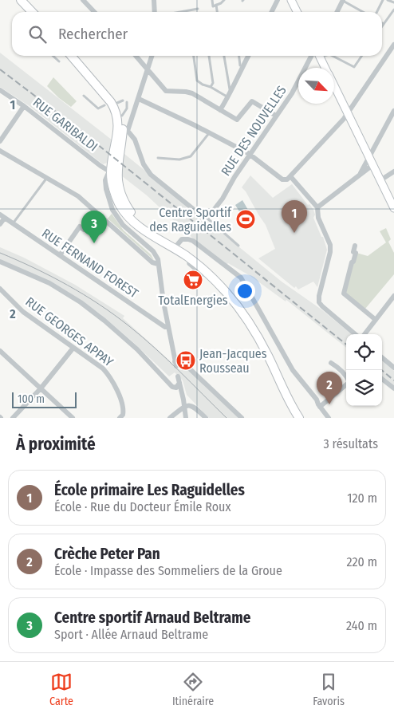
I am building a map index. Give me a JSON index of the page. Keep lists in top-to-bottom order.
{
  "streets": {
    "street": [
      "RUE GARIBALDI",
      "RUE DES NOUVELLES",
      "RUE FERNAND FOREST",
      "RUE GEORGES APPAY"
    ]
  },
  "places": {
    "sports": ["Centre Sportif des Raguidelles"],
    "supermarket": ["TotalEnergies"],
    "bus stop": ["Jean-Jacques Rousseau"]
  },
  "scale_bar": "100 m",
  "north": "bottom right",
  "page": {
    "search": "Rechercher",
    "pins": ["1", "3", "2"],
    "scale": "100 m",
    "heading": ["À proximité", "3 résultats"],
    "list": [
      {
        "mark": "1",
        "name": "École primaire Les Raguidelles",
        "note": "École · Rue du Docteur Émile Roux",
        "value": "120 m"
      },
      {
        "mark": "2",
        "name": "Crèche Peter Pan",
        "note": "École · Impasse des Sommeliers de la Groue",
        "value": "220 m"
      },
      {
        "mark": "3",
        "name": "Centre sportif Arnaud Beltrame",
        "note": "Sport · Allée Arnaud Beltrame",
        "value": "240 m"
      }
    ],
    "nav": ["Carte", "Itinéraire", "Favoris"]
  },
  "grid": {
    "rows": ["1", "2"]
  }
}
